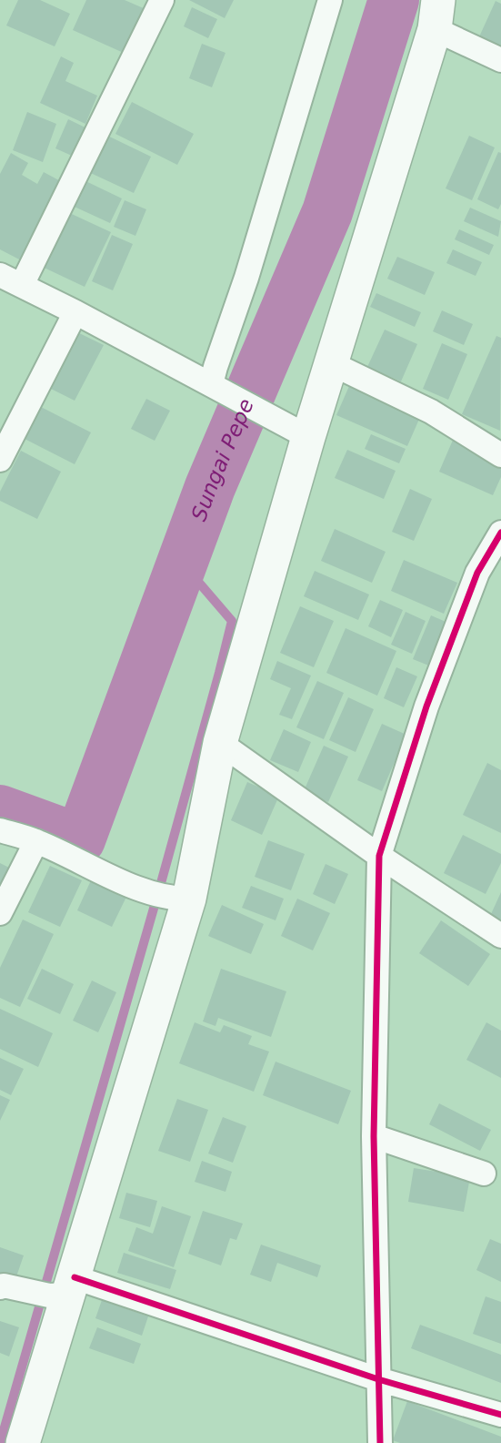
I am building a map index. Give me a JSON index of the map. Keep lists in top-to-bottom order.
{
  "water": ["Sungai Pepe"]
}
